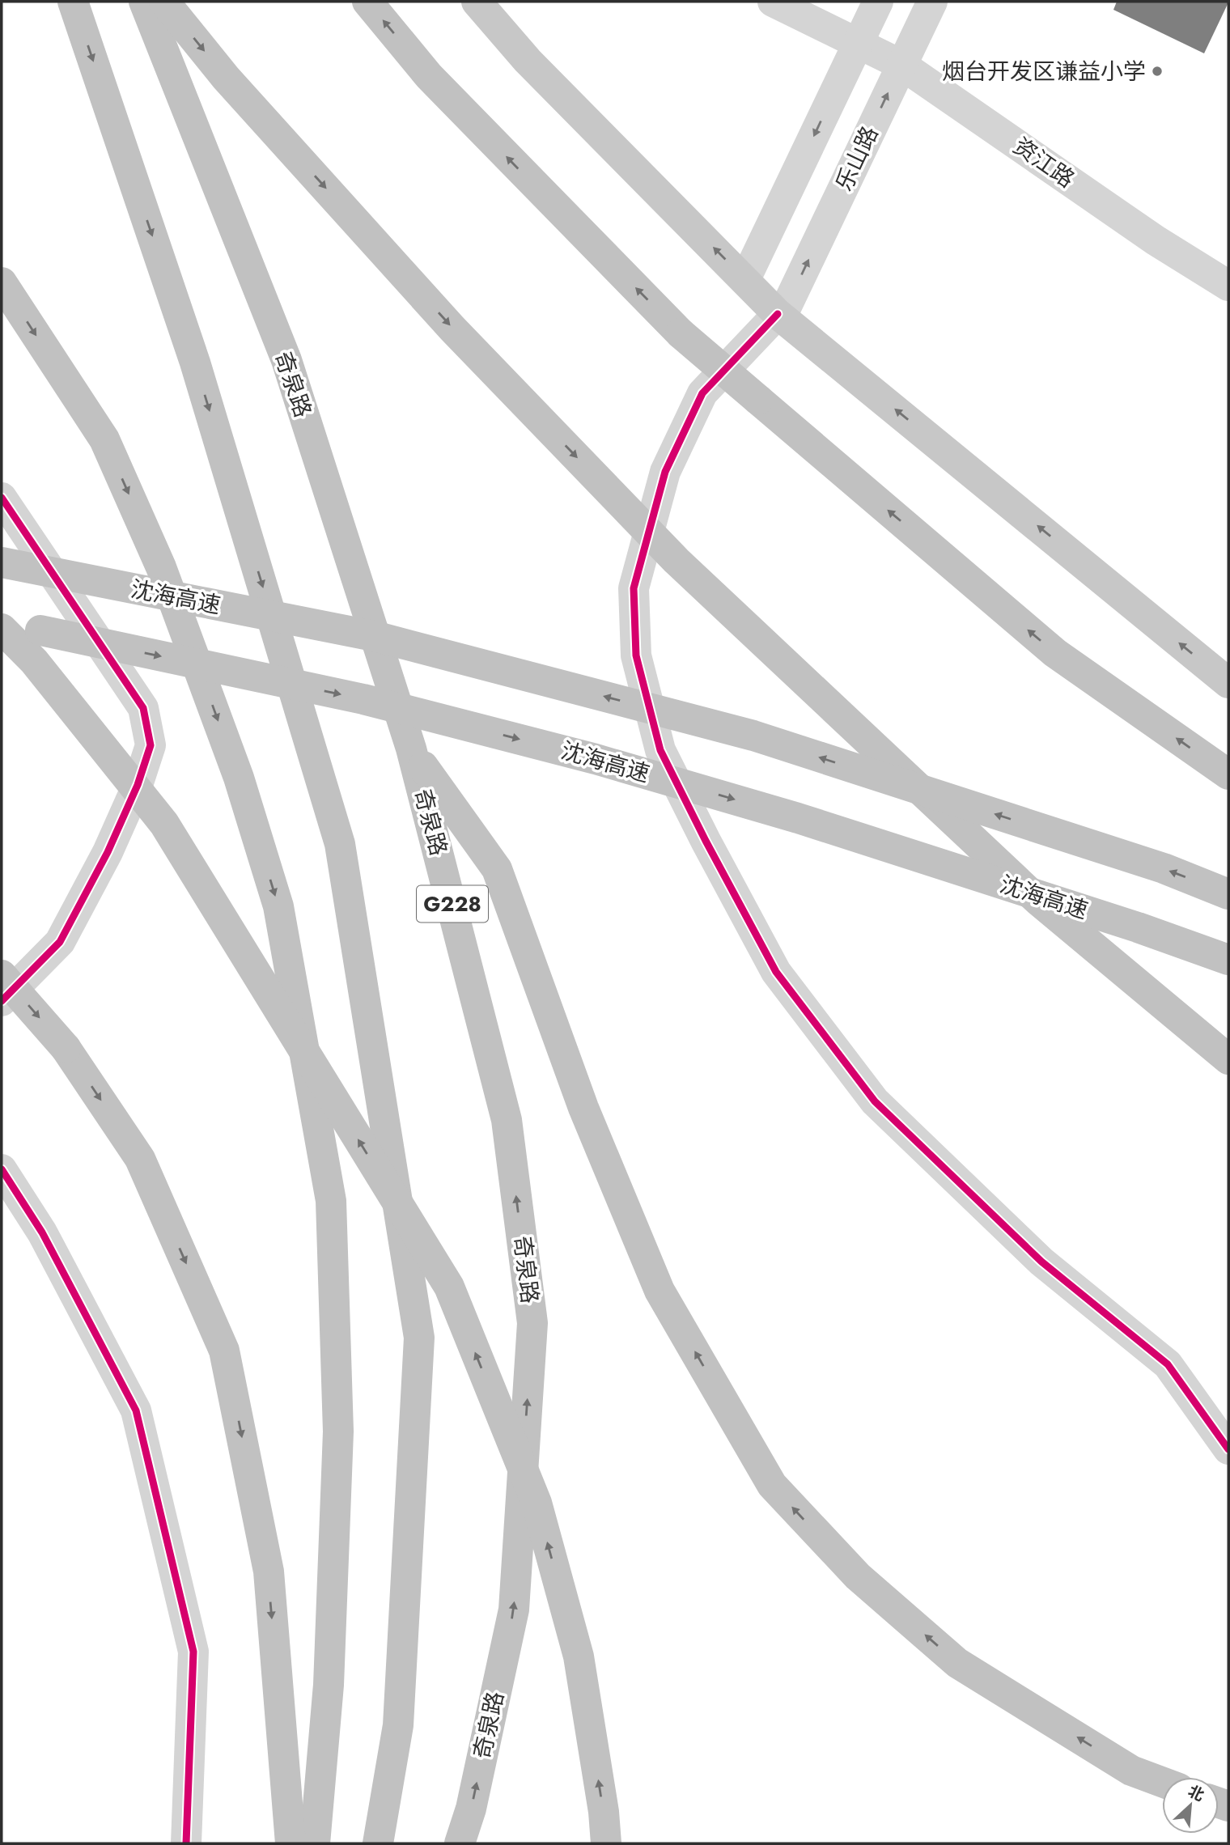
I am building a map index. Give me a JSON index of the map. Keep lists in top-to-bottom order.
{
  "streets": {
    "highway": ["奇泉路", "沈海高速", "G228"],
    "street": ["乐山路", "资江路"]
  },
  "crossings": [
    ["乐山路", "资江路"]
  ],
  "places": ["烟台开发区谦益小学"],
  "north": "top right"
}
